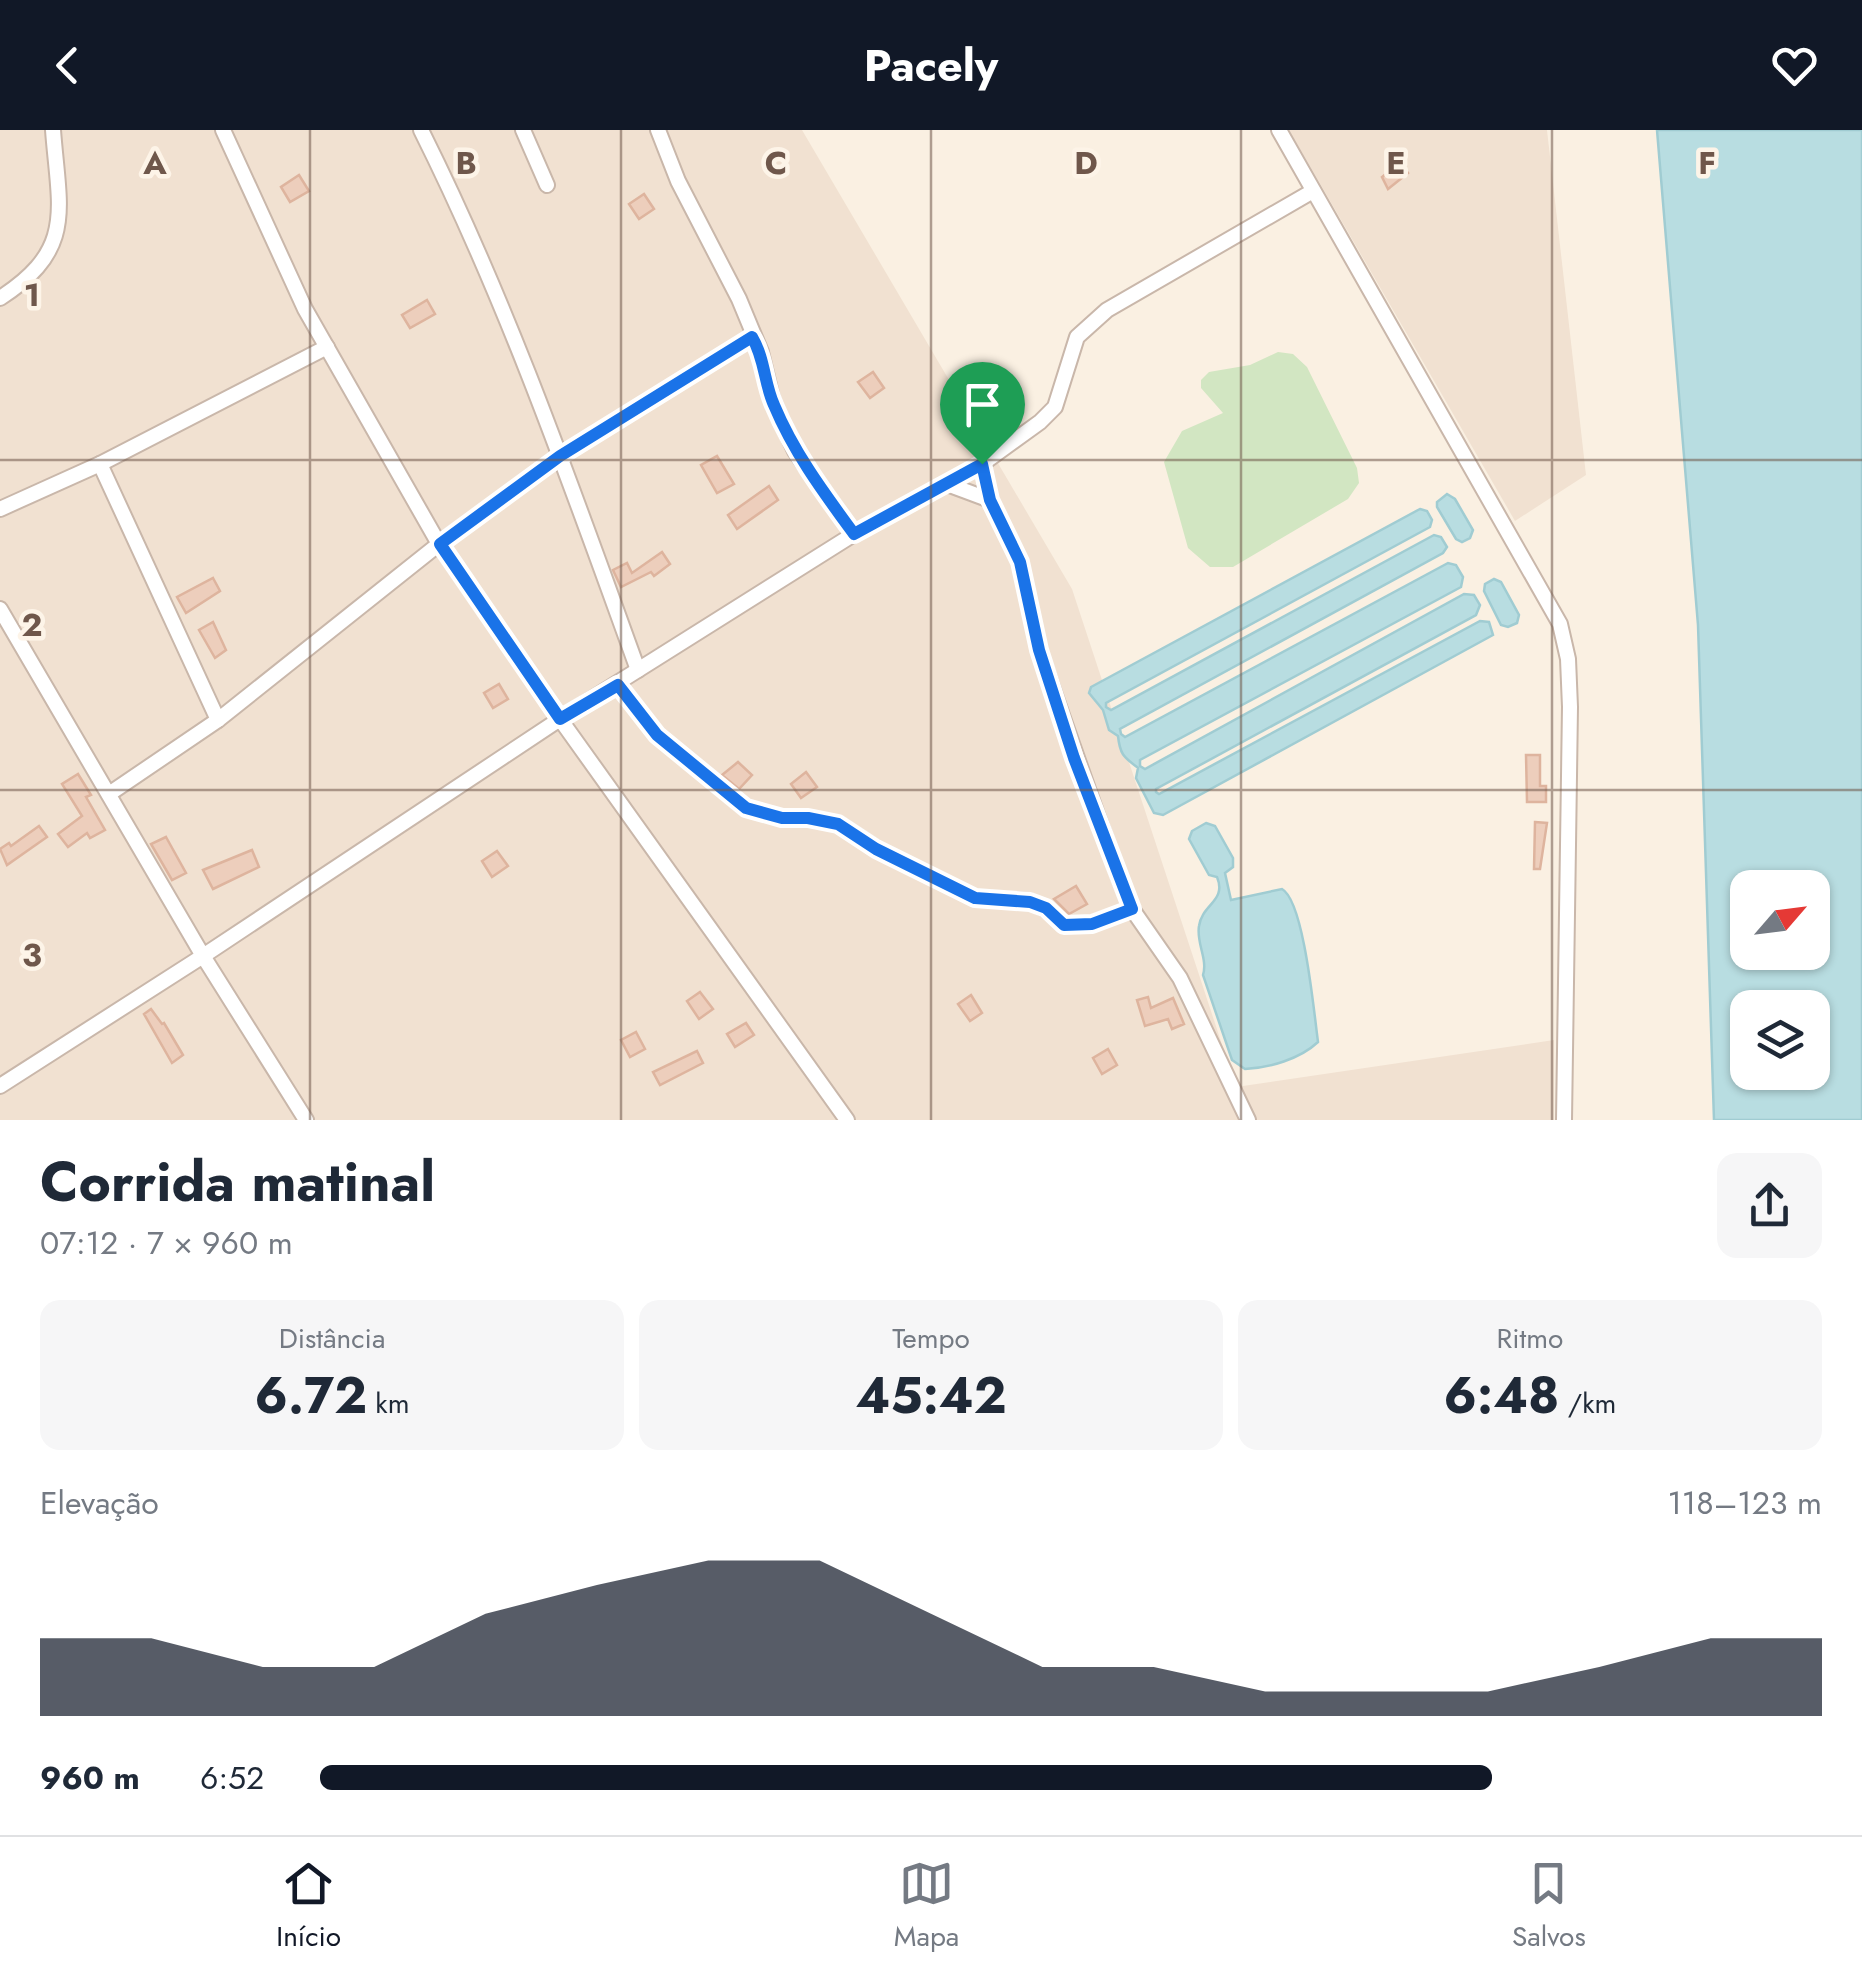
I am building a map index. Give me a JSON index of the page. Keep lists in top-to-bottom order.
{
  "north": "top right",
  "page": {
    "header": "Pacely",
    "heading": ["Corrida matinal", "07:12 · 7 × 960 m"],
    "stats": [
      ["Distância", "6.72 km"],
      ["Tempo", "45:42"],
      ["Ritmo", "6:48 /km"]
    ],
    "chart": ["Elevação", "118–123 m"],
    "list": [
      {
        "name": "960 m",
        "note": "6:52"
      }
    ],
    "tabs": ["Início", "Mapa", "Salvos"]
  },
  "grid": {
    "columns": [
      "A",
      "B",
      "C",
      "D",
      "E",
      "F"
    ],
    "rows": ["1", "2", "3"]
  }
}
